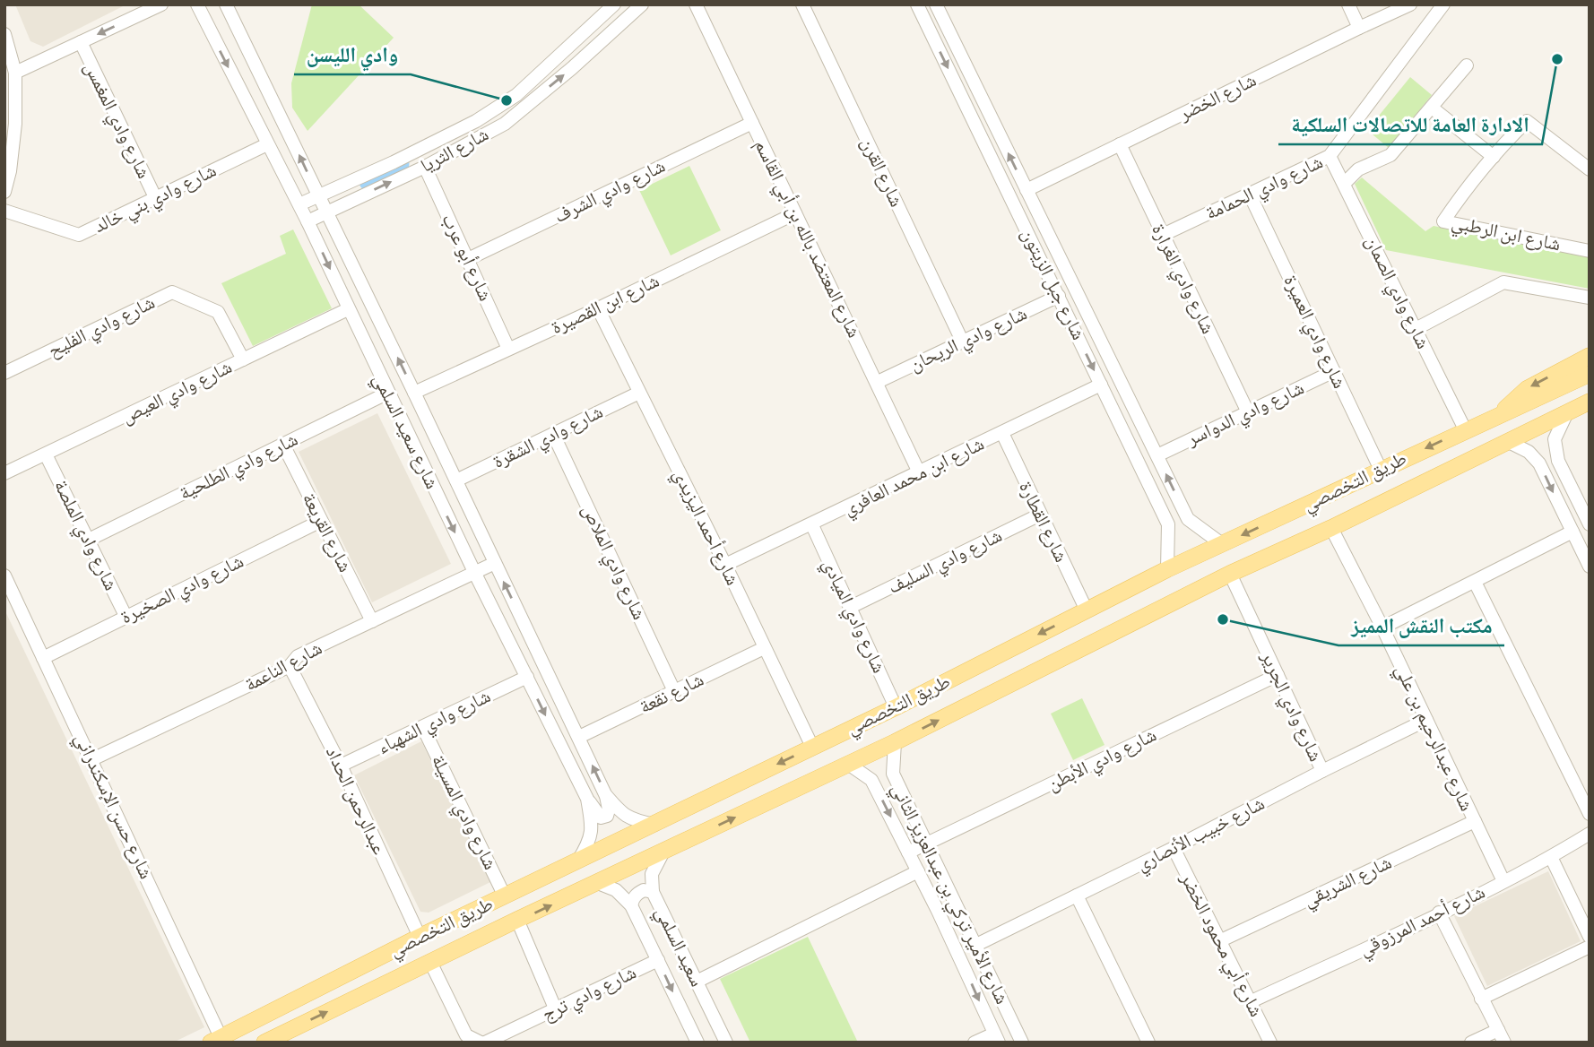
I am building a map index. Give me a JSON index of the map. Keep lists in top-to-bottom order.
{
  "streets": {
    "main road": ["طريق التخصصي"],
    "street": [
      "شارع الخضر",
      "شارع وادي المغمس",
      "شارع الثريا",
      "شارع القرن",
      "شارع وادي الحمامة",
      "شارع وادي الشرف",
      "شارع وادي بني خالد",
      "شارع ابن الرطبي",
      "شارع المعتضد بالله بن أبي القاسم",
      "شارع أبو عرب",
      "شارع وادي الغرارة",
      "شارع جبل الزيتون",
      "شارع وادي الصمان",
      "شارع ابن القصيرة",
      "شارع وادي الفليح",
      "شارع وادي العميرة",
      "شارع وادي الريحان",
      "شارع وادي العيص",
      "شارع وادي الدواسر",
      "شارع سعيد السلمي",
      "شارع وادي الشقرة",
      "شارع وادي الطلحية",
      "شارع ابن محمد العافري",
      "شارع القطارة",
      "شارع أحمد اليزيدي",
      "شارع القريعة",
      "شارع وادي الملصة",
      "شارع وادي السليف",
      "شارع وادي الملاص",
      "شارع وادي الصخيرة",
      "شارع وادي الميادي",
      "شارع الناعمة",
      "شارع نقعة",
      "شارع وادي الجرير",
      "شارع وادي الشهباء",
      "شارع عبدالرحيم بن علي",
      "شارع وادي الأبطن",
      "عبدالرحمن الحداد",
      "شارع حسن الإسكندراني",
      "شارع وادي المسيلة",
      "شارع خبيب الأنصاري",
      "شارع الشريقي",
      "شارع الأمير تركي بن عبدالعزيز الثاني",
      "شارع أحمد المرزوقي",
      "شارع أبي محمود الخضر",
      "سعيد السلمي",
      "شارع وادي ترج"
    ]
  },
  "crossings": [
    ["شارع الخضر", "شارع وادي الغرارة"],
    ["شارع الخضر", "شارع جبل الزيتون"],
    ["شارع وادي المغمس", "شارع وادي بني خالد"],
    ["شارع الثريا", "شارع أبو عرب"],
    ["شارع الثريا", "شارع سعيد السلمي"],
    ["شارع القرن", "شارع وادي الريحان"],
    ["شارع وادي الحمامة", "شارع وادي الغرارة"],
    ["شارع وادي الحمامة", "شارع وادي الصمان"],
    ["شارع وادي الحمامة", "شارع وادي العميرة"],
    ["شارع وادي الشرف", "شارع المعتضد بالله بن أبي القاسم"],
    ["شارع وادي الشرف", "شارع أبو عرب"],
    ["شارع وادي بني خالد", "شارع سعيد السلمي"],
    ["شارع المعتضد بالله بن أبي القاسم", "شارع ابن القصيرة"],
    ["شارع المعتضد بالله بن أبي القاسم", "شارع وادي الريحان"],
    ["شارع المعتضد بالله بن أبي القاسم", "شارع ابن محمد العافري"],
    ["شارع أبو عرب", "شارع ابن القصيرة"],
    ["شارع وادي الغرارة", "شارع وادي الدواسر"],
    ["شارع جبل الزيتون", "شارع وادي الريحان"],
    ["شارع جبل الزيتون", "شارع وادي الدواسر"],
    ["شارع جبل الزيتون", "شارع ابن محمد العافري"],
    ["شارع جبل الزيتون", "طريق التخصصي"],
    ["شارع وادي الصمان", "طريق التخصصي"],
    ["شارع ابن القصيرة", "شارع سعيد السلمي"],
    ["شارع ابن القصيرة", "شارع أحمد اليزيدي"],
    ["شارع وادي الفليح", "شارع وادي العيص"],
    ["شارع وادي العميرة", "شارع وادي الدواسر"],
    ["شارع وادي العميرة", "طريق التخصصي"],
    ["شارع وادي العيص", "شارع سعيد السلمي"],
    ["شارع وادي العيص", "شارع وادي الملصة"],
    ["شارع سعيد السلمي", "شارع وادي الشقرة"],
    ["شارع سعيد السلمي", "شارع وادي الطلحية"],
    ["شارع سعيد السلمي", "طريق التخصصي"],
    ["شارع سعيد السلمي", "شارع الناعمة"],
    ["شارع سعيد السلمي", "شارع نقعة"],
    ["شارع سعيد السلمي", "شارع وادي الشهباء"],
    ["شارع وادي الشقرة", "شارع أحمد اليزيدي"],
    ["شارع وادي الشقرة", "شارع وادي الملاص"],
    ["شارع وادي الطلحية", "شارع القريعة"],
    ["شارع وادي الطلحية", "شارع وادي الملصة"],
    ["شارع ابن محمد العافري", "شارع القطارة"],
    ["شارع ابن محمد العافري", "شارع أحمد اليزيدي"],
    ["شارع ابن محمد العافري", "شارع وادي الميادي"],
    ["طريق التخصصي", "شارع القطارة"],
    ["طريق التخصصي", "شارع أحمد اليزيدي"],
    ["طريق التخصصي", "شارع وادي الميادي"],
    ["طريق التخصصي", "شارع وادي الجرير"],
    ["طريق التخصصي", "شارع عبدالرحيم بن علي"],
    ["طريق التخصصي", "عبدالرحمن الحداد"],
    ["طريق التخصصي", "شارع حسن الإسكندراني"],
    ["طريق التخصصي", "شارع وادي المسيلة"],
    ["طريق التخصصي", "شارع الأمير تركي بن عبدالعزيز الثاني"],
    ["طريق التخصصي", "سعيد السلمي"],
    ["شارع القطارة", "شارع وادي السليف"],
    ["شارع أحمد اليزيدي", "شارع نقعة"],
    ["شارع القريعة", "شارع وادي الصخيرة"],
    ["شارع القريعة", "شارع الناعمة"],
    ["شارع وادي الملصة", "شارع وادي الصخيرة"],
    ["شارع وادي السليف", "شارع وادي الميادي"],
    ["شارع وادي الملاص", "شارع نقعة"],
    ["شارع وادي الصخيرة", "شارع حسن الإسكندراني"],
    ["شارع الناعمة", "عبدالرحمن الحداد"],
    ["شارع الناعمة", "شارع حسن الإسكندراني"],
    ["شارع وادي الجرير", "شارع وادي الأبطن"],
    ["شارع وادي الجرير", "شارع خبيب الأنصاري"],
    ["شارع وادي الشهباء", "عبدالرحمن الحداد"],
    ["شارع وادي الشهباء", "شارع وادي المسيلة"],
    ["شارع عبدالرحيم بن علي", "شارع خبيب الأنصاري"],
    ["شارع عبدالرحيم بن علي", "شارع الشريقي"],
    ["شارع عبدالرحيم بن علي", "شارع أحمد المرزوقي"],
    ["شارع وادي الأبطن", "شارع الأمير تركي بن عبدالعزيز الثاني"],
    ["شارع خبيب الأنصاري", "شارع الأمير تركي بن عبدالعزيز الثاني"],
    ["شارع خبيب الأنصاري", "شارع أبي محمود الخضر"],
    ["شارع الشريقي", "شارع أبي محمود الخضر"],
    ["شارع أحمد المرزوقي", "شارع أبي محمود الخضر"],
    ["سعيد السلمي", "شارع وادي ترج"]
  ],
  "places": ["الادارة العامة للاتصالات السلكية", "وادي الليسن", "مكتب النقش المميز"]
}
